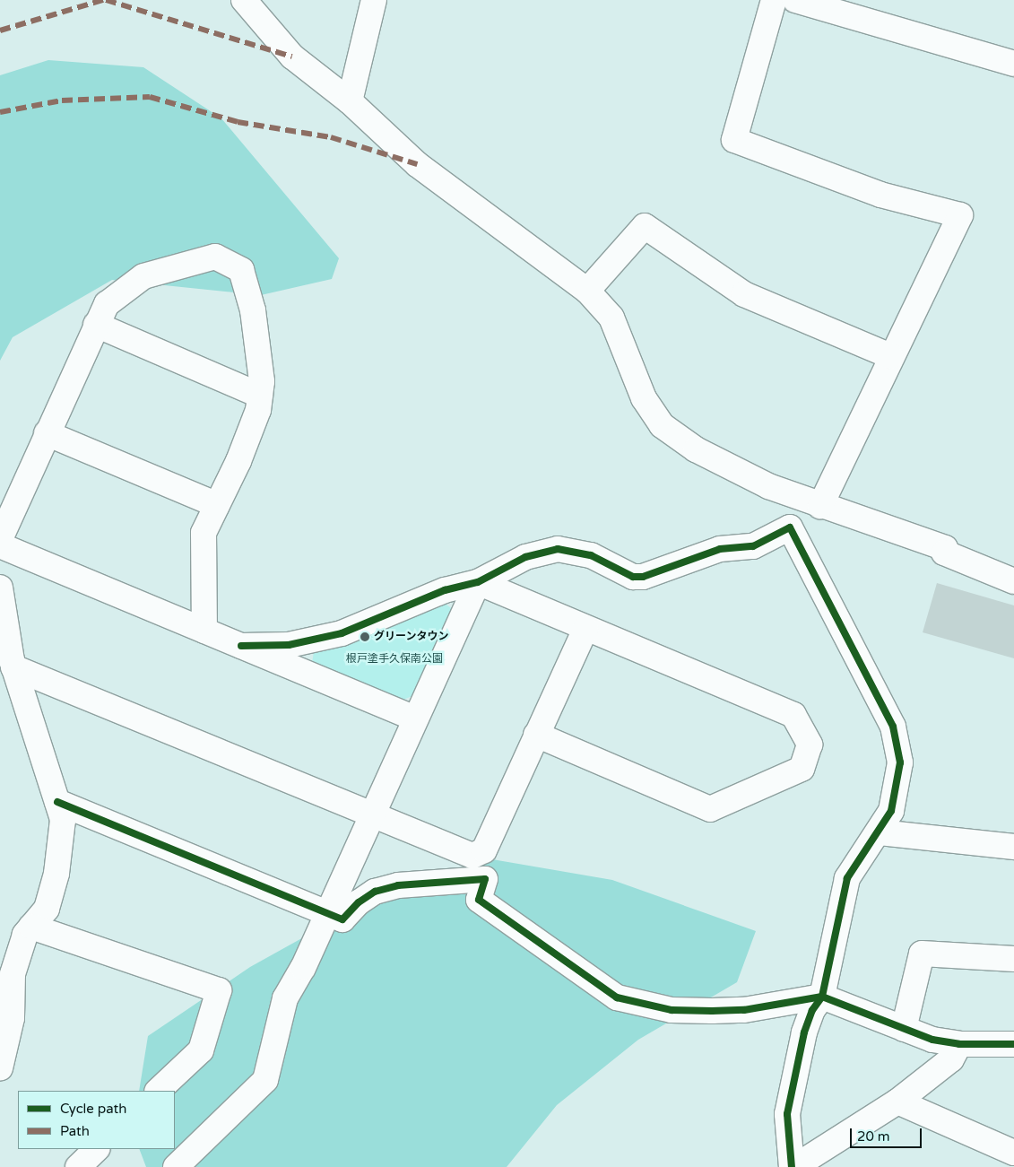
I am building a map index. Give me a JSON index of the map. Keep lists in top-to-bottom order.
{
  "parks": ["根戸塗手久保南公園"],
  "places": ["グリーンタウン"],
  "legend": ["Cycle path", "Path"],
  "scale_bar": "20 m"
}
